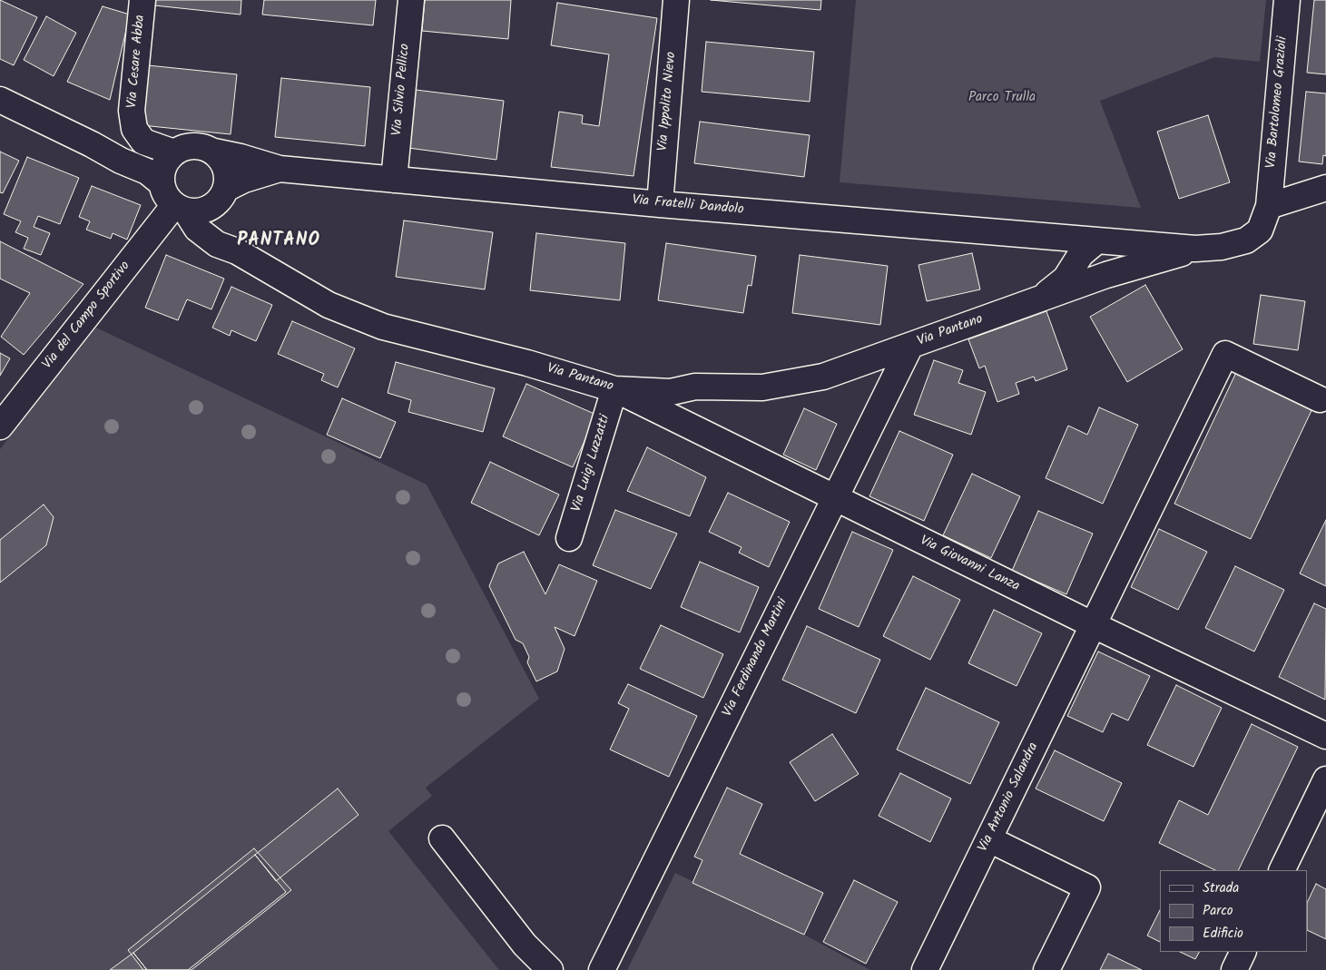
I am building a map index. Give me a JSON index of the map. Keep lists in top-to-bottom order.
{
  "streets": {
    "street": [
      "Via Cesare Abba",
      "Via Silvio Pellico",
      "Via Ippolito Nievo",
      "Via Bartolomeo Grazioli",
      "Via Fratelli Dandolo",
      "Via del Campo Sportivo",
      "Via Pantano",
      "Via Luigi Luzzatti",
      "Via Giovanni Lanza",
      "Via Ferdinando Martini",
      "Via Antonio Salandra"
    ]
  },
  "crossings": [
    ["Via Cesare Abba", "Via Fratelli Dandolo"],
    ["Via Cesare Abba", "Via del Campo Sportivo"],
    ["Via Cesare Abba", "Via Pantano"],
    ["Via Silvio Pellico", "Via Fratelli Dandolo"],
    ["Via Ippolito Nievo", "Via Fratelli Dandolo"],
    ["Via Bartolomeo Grazioli", "Via Pantano"],
    ["Via Fratelli Dandolo", "Via del Campo Sportivo"],
    ["Via Fratelli Dandolo", "Via Pantano"],
    ["Via del Campo Sportivo", "Via Pantano"],
    ["Via Pantano", "Via Luigi Luzzatti"],
    ["Via Pantano", "Via Giovanni Lanza"],
    ["Via Pantano", "Via Ferdinando Martini"],
    ["Via Luigi Luzzatti", "Via Giovanni Lanza"],
    ["Via Giovanni Lanza", "Via Ferdinando Martini"],
    ["Via Giovanni Lanza", "Via Antonio Salandra"]
  ],
  "districts": ["PANTANO"],
  "parks": ["Parco Trulla"],
  "legend": ["Strada", "Parco", "Edificio"]
}
